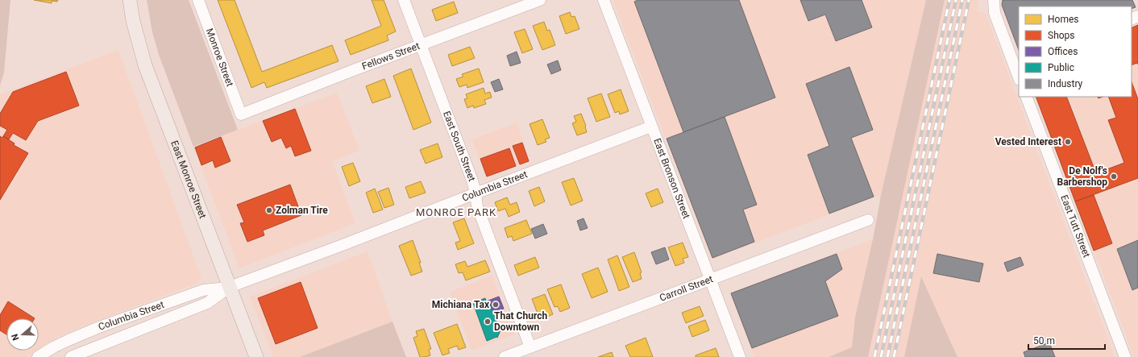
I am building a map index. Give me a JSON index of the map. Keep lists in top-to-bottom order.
{
  "streets": {
    "main road": ["East Monroe Street"],
    "street": [
      "Fellows Street",
      "Monroe Street",
      "East South Street",
      "East Bronson Street",
      "Columbia Street",
      "East Tutt Street",
      "Carroll Street"
    ]
  },
  "crossings": [
    ["Fellows Street", "Monroe Street"],
    ["Fellows Street", "East South Street"],
    ["East South Street", "Columbia Street"],
    ["East South Street", "Carroll Street"],
    ["East Bronson Street", "Columbia Street"],
    ["East Bronson Street", "Carroll Street"],
    ["East Monroe Street", "Columbia Street"]
  ],
  "districts": ["MONROE PARK"],
  "places": [
    "Vested Interest",
    "De Nolf's Barbershop",
    "Zolman Tire",
    "Michiana Tax",
    "That Church Downtown"
  ],
  "legend": [
    "Homes",
    "Shops",
    "Offices",
    "Public",
    "Industry"
  ],
  "scale_bar": "50 m",
  "north": "left"
}
